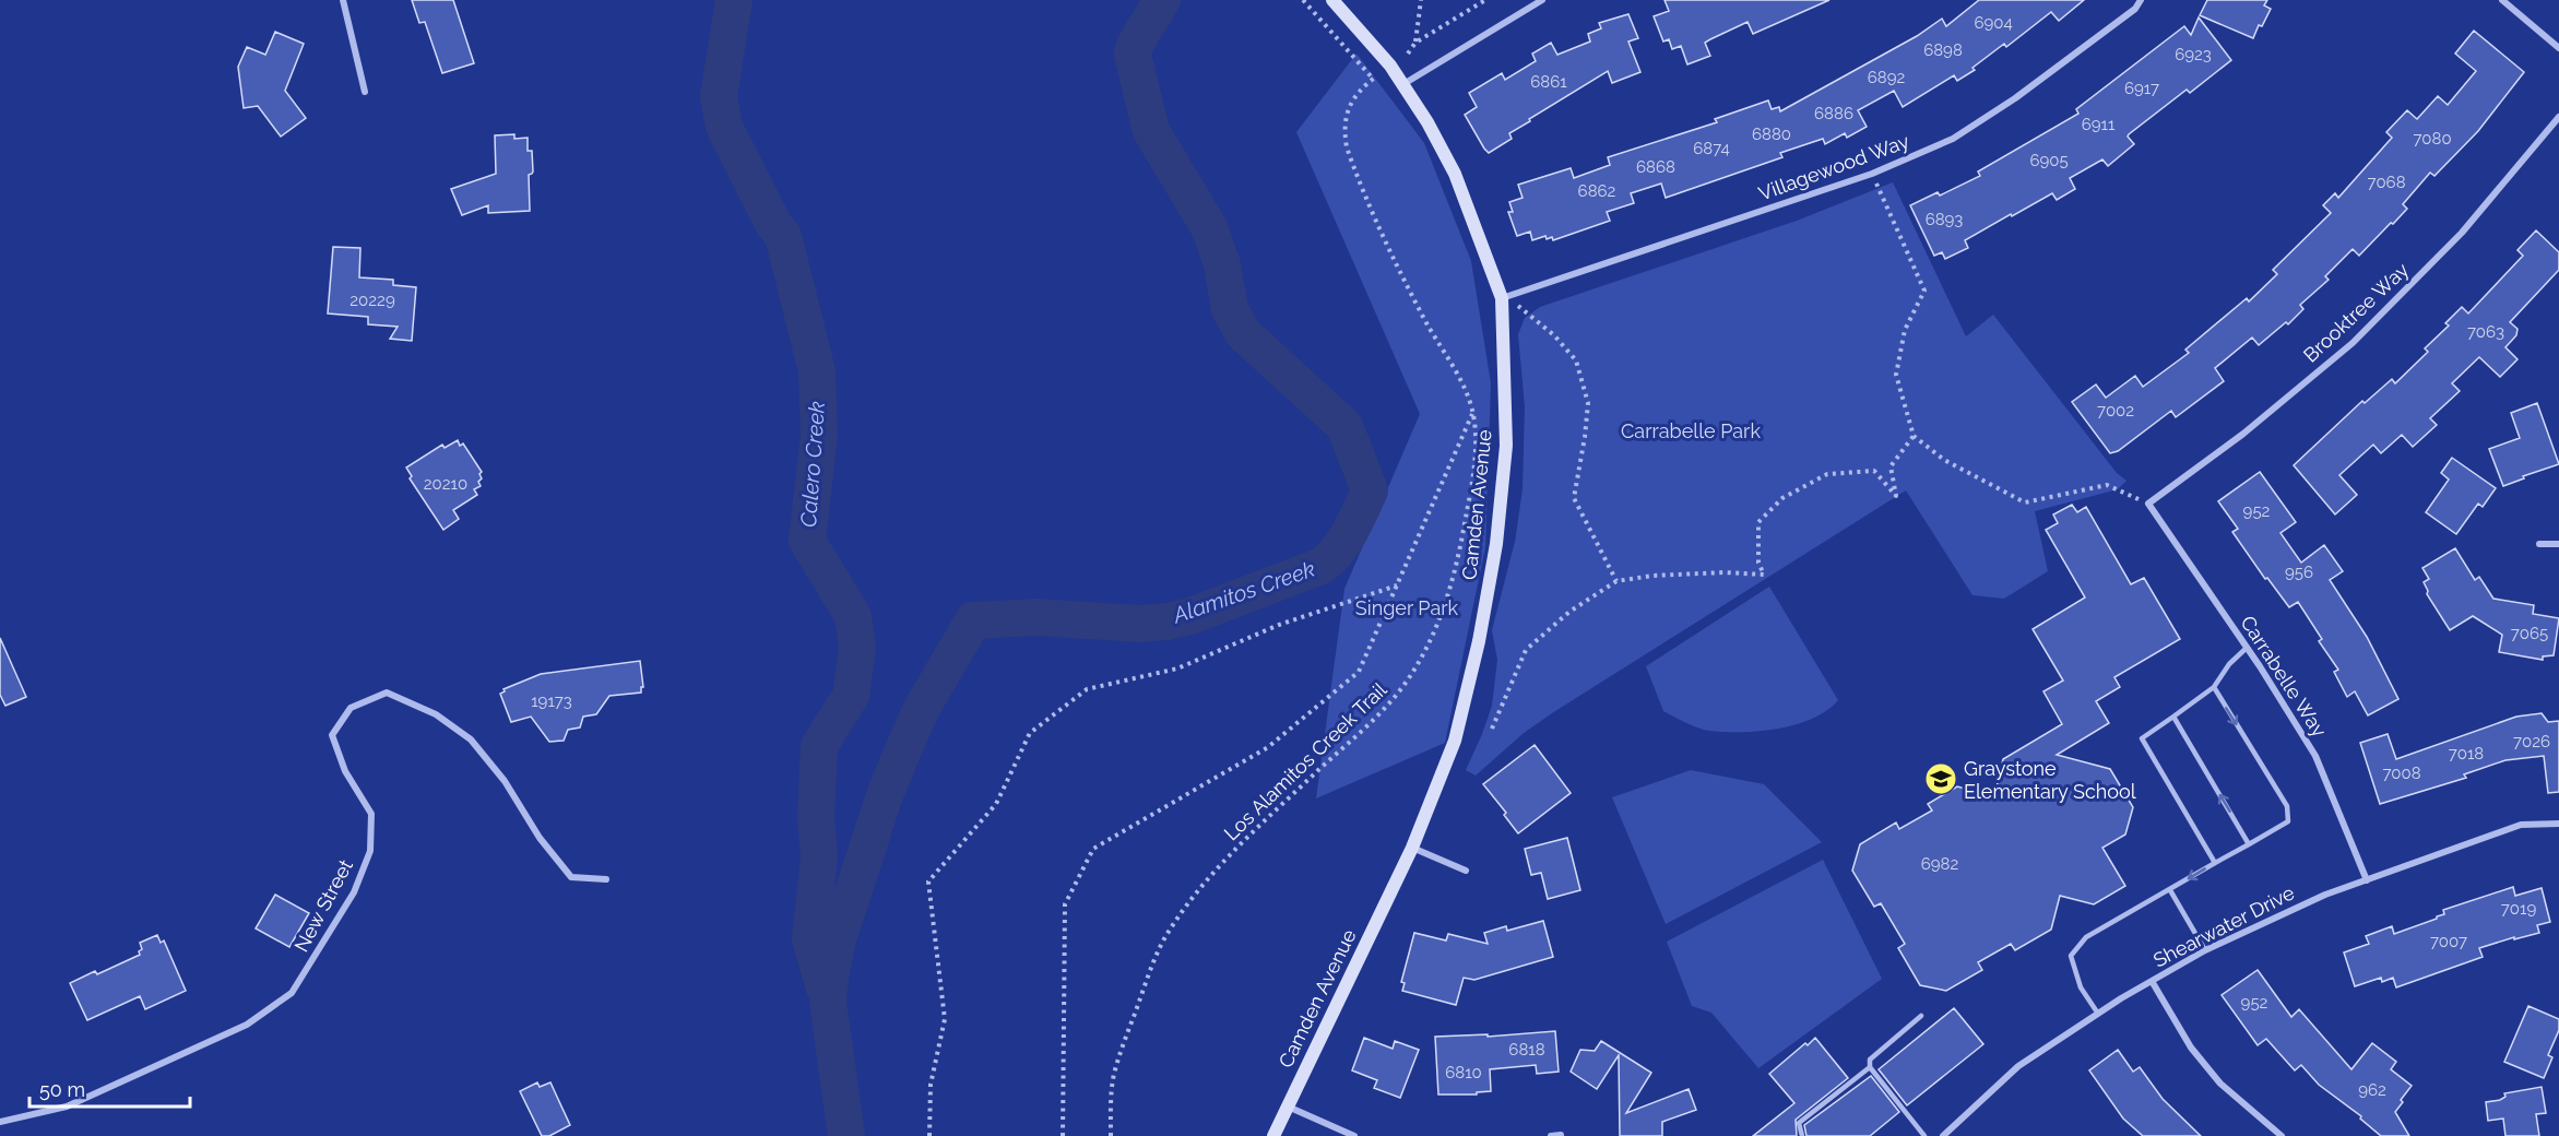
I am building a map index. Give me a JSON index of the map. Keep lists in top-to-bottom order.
{
  "streets": {
    "street": [
      "Villagewood Way",
      "Brooktree Way",
      "Camden Avenue",
      "Carrabelle Way",
      "New Street",
      "Shearwater Drive"
    ],
    "path": ["Los Alamitos Creek Trail"]
  },
  "crossings": [
    ["Villagewood Way", "Camden Avenue"],
    ["Brooktree Way", "Carrabelle Way"],
    ["Carrabelle Way", "Shearwater Drive"]
  ],
  "water": ["Calero Creek", "Alamitos Creek"],
  "parks": ["Carrabelle Park", "Singer Park"],
  "places": {
    "school or university": ["Graystone Elementary School"]
  },
  "house_numbers": [
    "6904",
    "6898",
    "6923",
    "6892",
    "6861",
    "6917",
    "6886",
    "6911",
    "6880",
    "7080",
    "6874",
    "6905",
    "6868",
    "7068",
    "6862",
    "6893",
    "20229",
    "7063",
    "7002",
    "20210",
    "952",
    "956",
    "7065",
    "19173",
    "7026",
    "7018",
    "7008",
    "6982",
    "7019",
    "7007",
    "952",
    "6818",
    "6810",
    "962"
  ],
  "scale_bar": "50 m"
}
